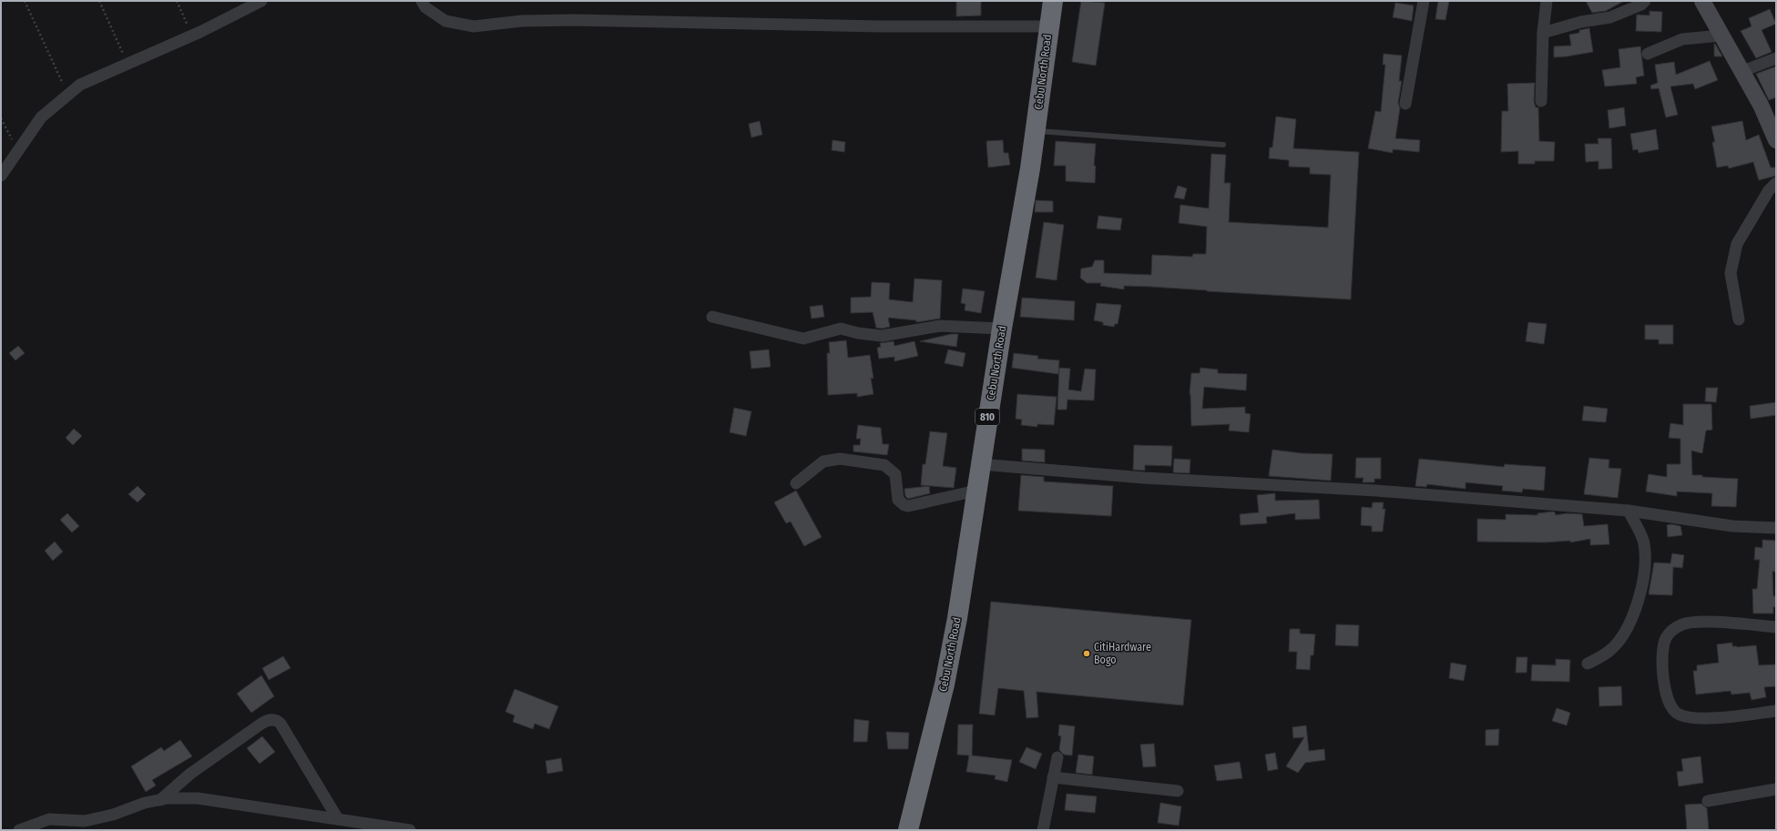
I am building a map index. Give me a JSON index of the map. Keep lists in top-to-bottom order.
{
  "streets": {
    "highway": ["Cebu North Road", "810"]
  },
  "places": ["CitiHardware Bogo"]
}
